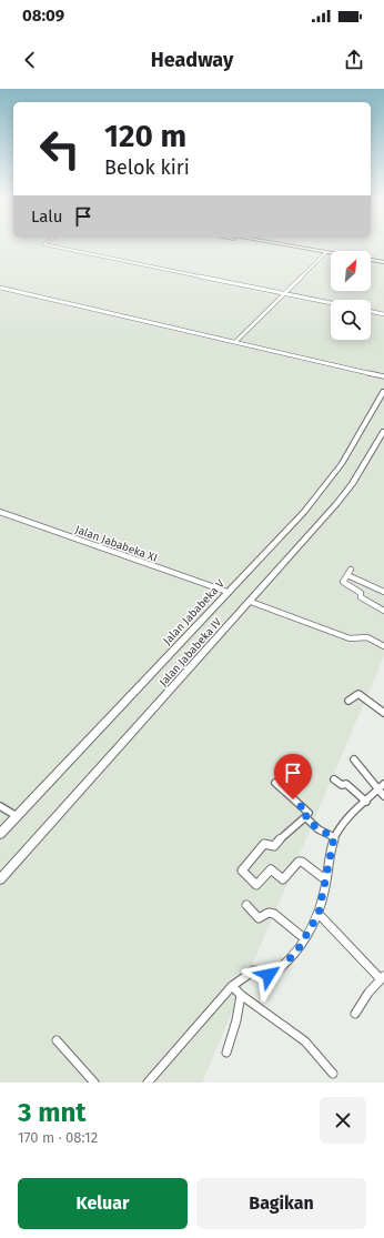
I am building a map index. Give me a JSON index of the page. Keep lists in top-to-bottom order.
{
  "streets": {
    "street": ["Jalan Jababeka XI", "Jalan Jababeka V", "Jalan Jababeka IV"]
  },
  "crossings": [
    ["Jalan Jababeka XI", "Jalan Jababeka V"]
  ],
  "north": "top right",
  "page": {
    "status": "08:09",
    "header": "Headway",
    "turn": ["120 m", "Belok kiri"],
    "then": "Lalu",
    "heading": ["3 mnt", "170 m · 08:12"],
    "buttons": ["Keluar", "Bagikan"]
  }
}
